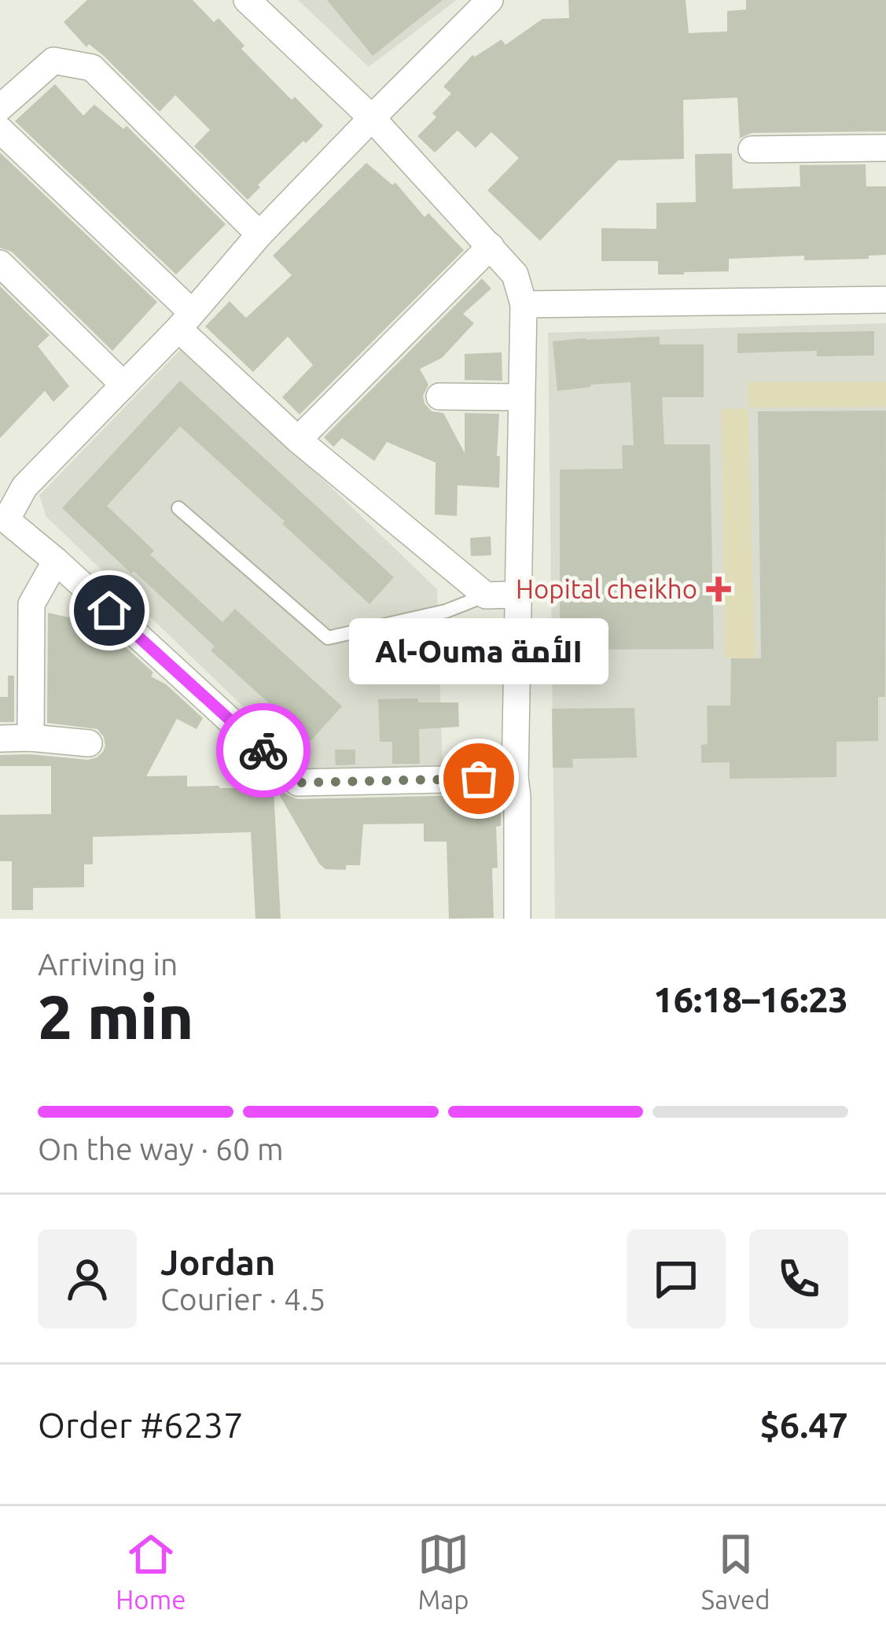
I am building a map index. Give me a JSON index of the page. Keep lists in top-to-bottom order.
{
  "places": {
    "health": ["Hopital cheikho"],
    "other": ["Al-Ouma الأمة"]
  },
  "page": {
    "bubble": "Al-Ouma الأمة",
    "heading": ["2 min", "Arriving in", "16:18–16:23"],
    "panel": [
      "Jordan",
      "Courier · 4.5",
      "Order #6237",
      "$6.47"
    ],
    "bar": "On the way · 60 m",
    "tabs": ["Home", "Map", "Saved"]
  }
}
